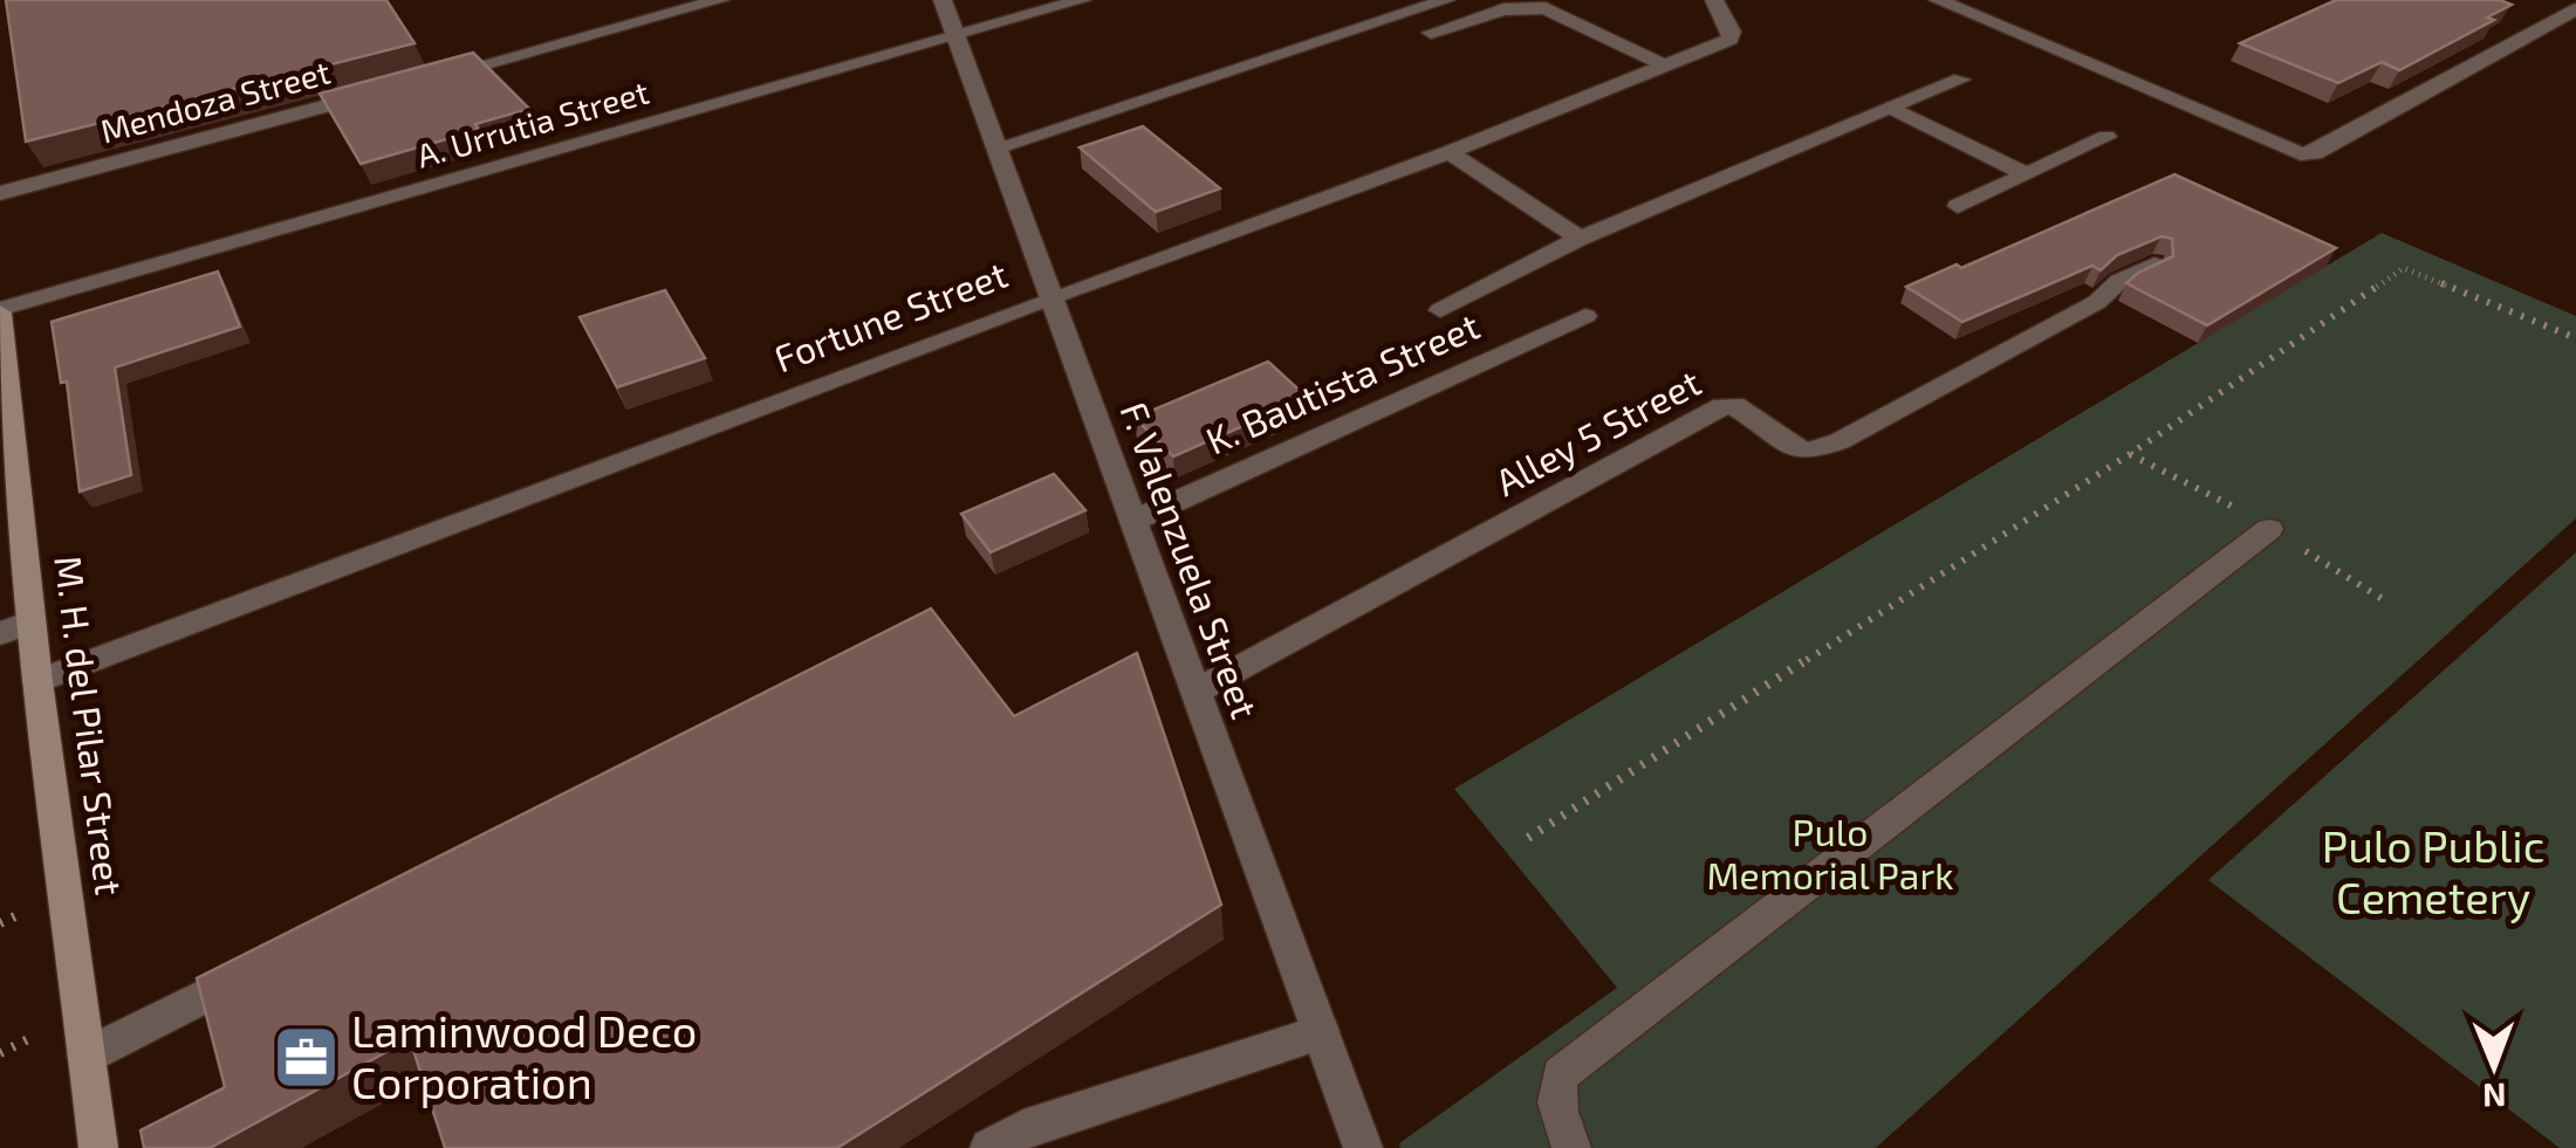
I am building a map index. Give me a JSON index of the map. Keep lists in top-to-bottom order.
{
  "streets": {
    "main road": ["M. H. del Pilar Street"],
    "street": [
      "Mendoza Street",
      "A. Urrutia Street",
      "Fortune Street",
      "K. Bautista Street",
      "Alley 5 Street",
      "F. Valenzuela Street"
    ]
  },
  "crossings": [
    ["A. Urrutia Street", "F. Valenzuela Street"],
    ["A. Urrutia Street", "M. H. del Pilar Street"],
    ["Fortune Street", "F. Valenzuela Street"],
    ["Fortune Street", "M. H. del Pilar Street"],
    ["K. Bautista Street", "F. Valenzuela Street"],
    ["Alley 5 Street", "F. Valenzuela Street"]
  ],
  "parks": ["Pulo Memorial Park", "Pulo Public Cemetery"],
  "places": {
    "office": ["Laminwood Deco Corporation"]
  },
  "north": "bottom"
}
